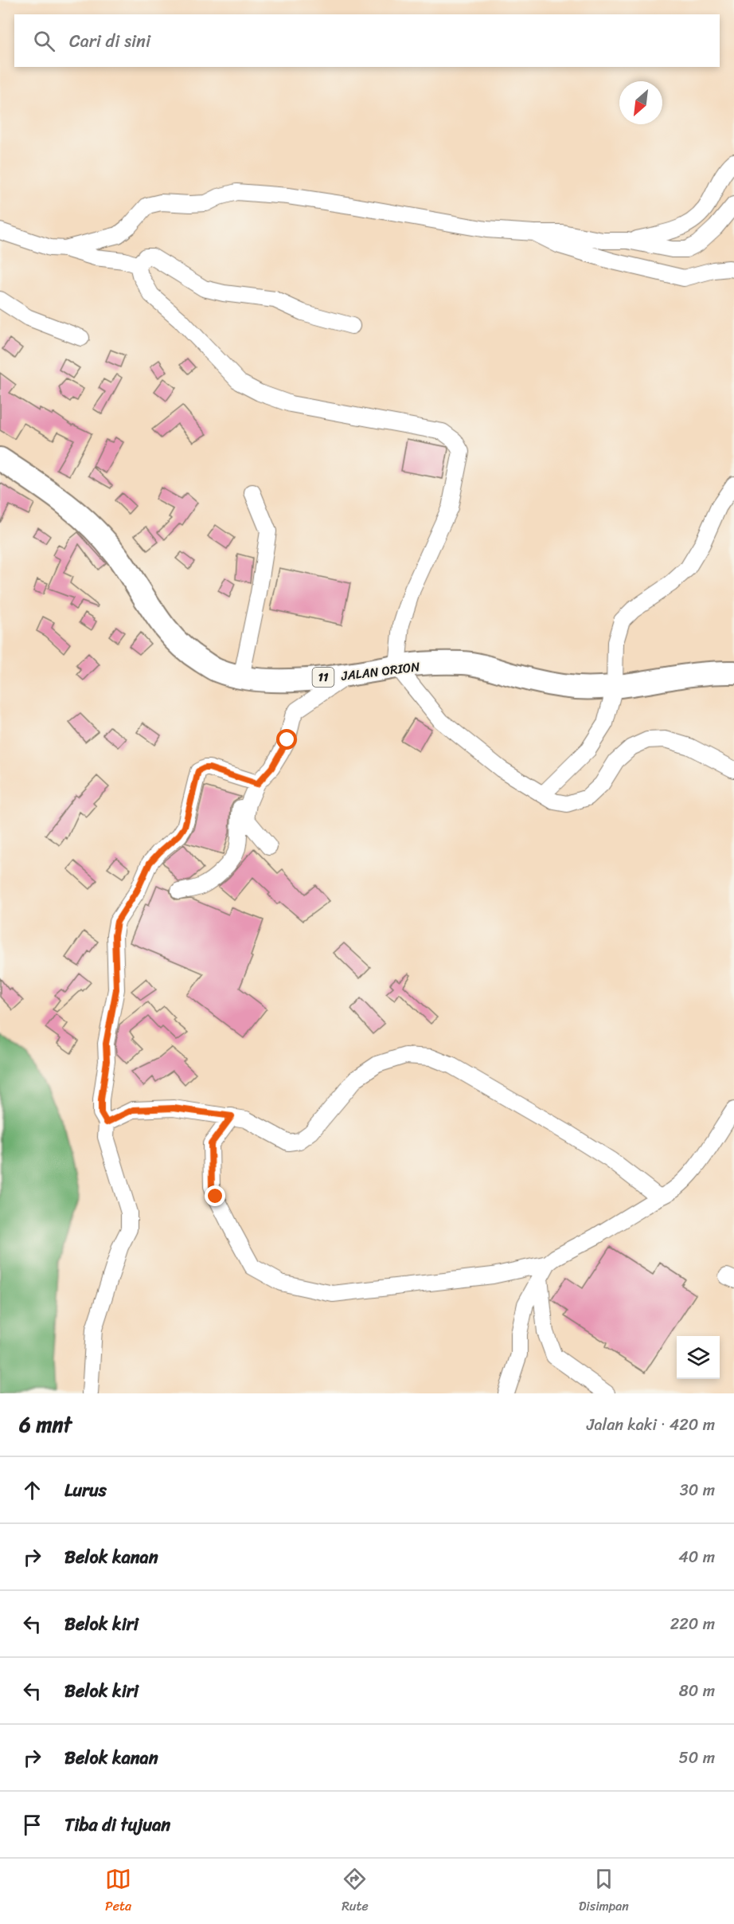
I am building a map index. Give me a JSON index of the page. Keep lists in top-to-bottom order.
{
  "streets": {
    "highway": ["JALAN ORION", "11"]
  },
  "north": "bottom left",
  "page": {
    "search": "Cari di sini",
    "heading": ["6 mnt", "Jalan kaki · 420 m"],
    "list": [
      ["Lurus", "30 m"],
      ["Belok kanan", "40 m"],
      ["Belok kiri", "220 m"],
      ["Belok kiri", "80 m"],
      ["Belok kanan", "50 m"],
      "Tiba di tujuan"
    ],
    "nav": ["Peta", "Rute", "Disimpan"]
  }
}
